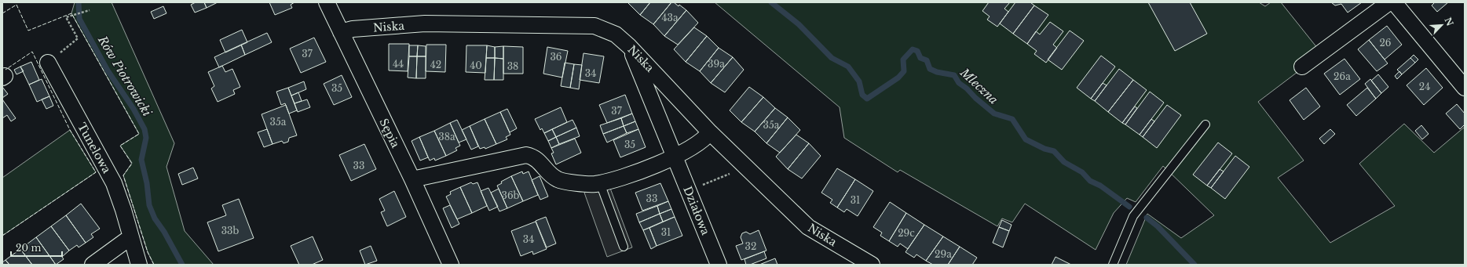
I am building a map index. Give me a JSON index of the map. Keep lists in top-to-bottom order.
{
  "streets": {
    "street": [
      "Niska",
      "Sępia",
      "Tunelowa",
      "Działowa"
    ]
  },
  "crossings": [
    ["Niska", "Sępia"],
    ["Niska", "Działowa"]
  ],
  "water": ["Rów Piotrowicki", "Mleczna"],
  "house_numbers": [
    "43a",
    "26",
    "37",
    "36",
    "44",
    "39a",
    "42",
    "40",
    "38",
    "34",
    "26a",
    "24",
    "35",
    "37",
    "35a",
    "35a",
    "38a",
    "35",
    "33",
    "36b",
    "33",
    "31",
    "33b",
    "31",
    "29c",
    "34",
    "32",
    "29a"
  ],
  "scale_bar": "20 m",
  "north": "top right"
}
